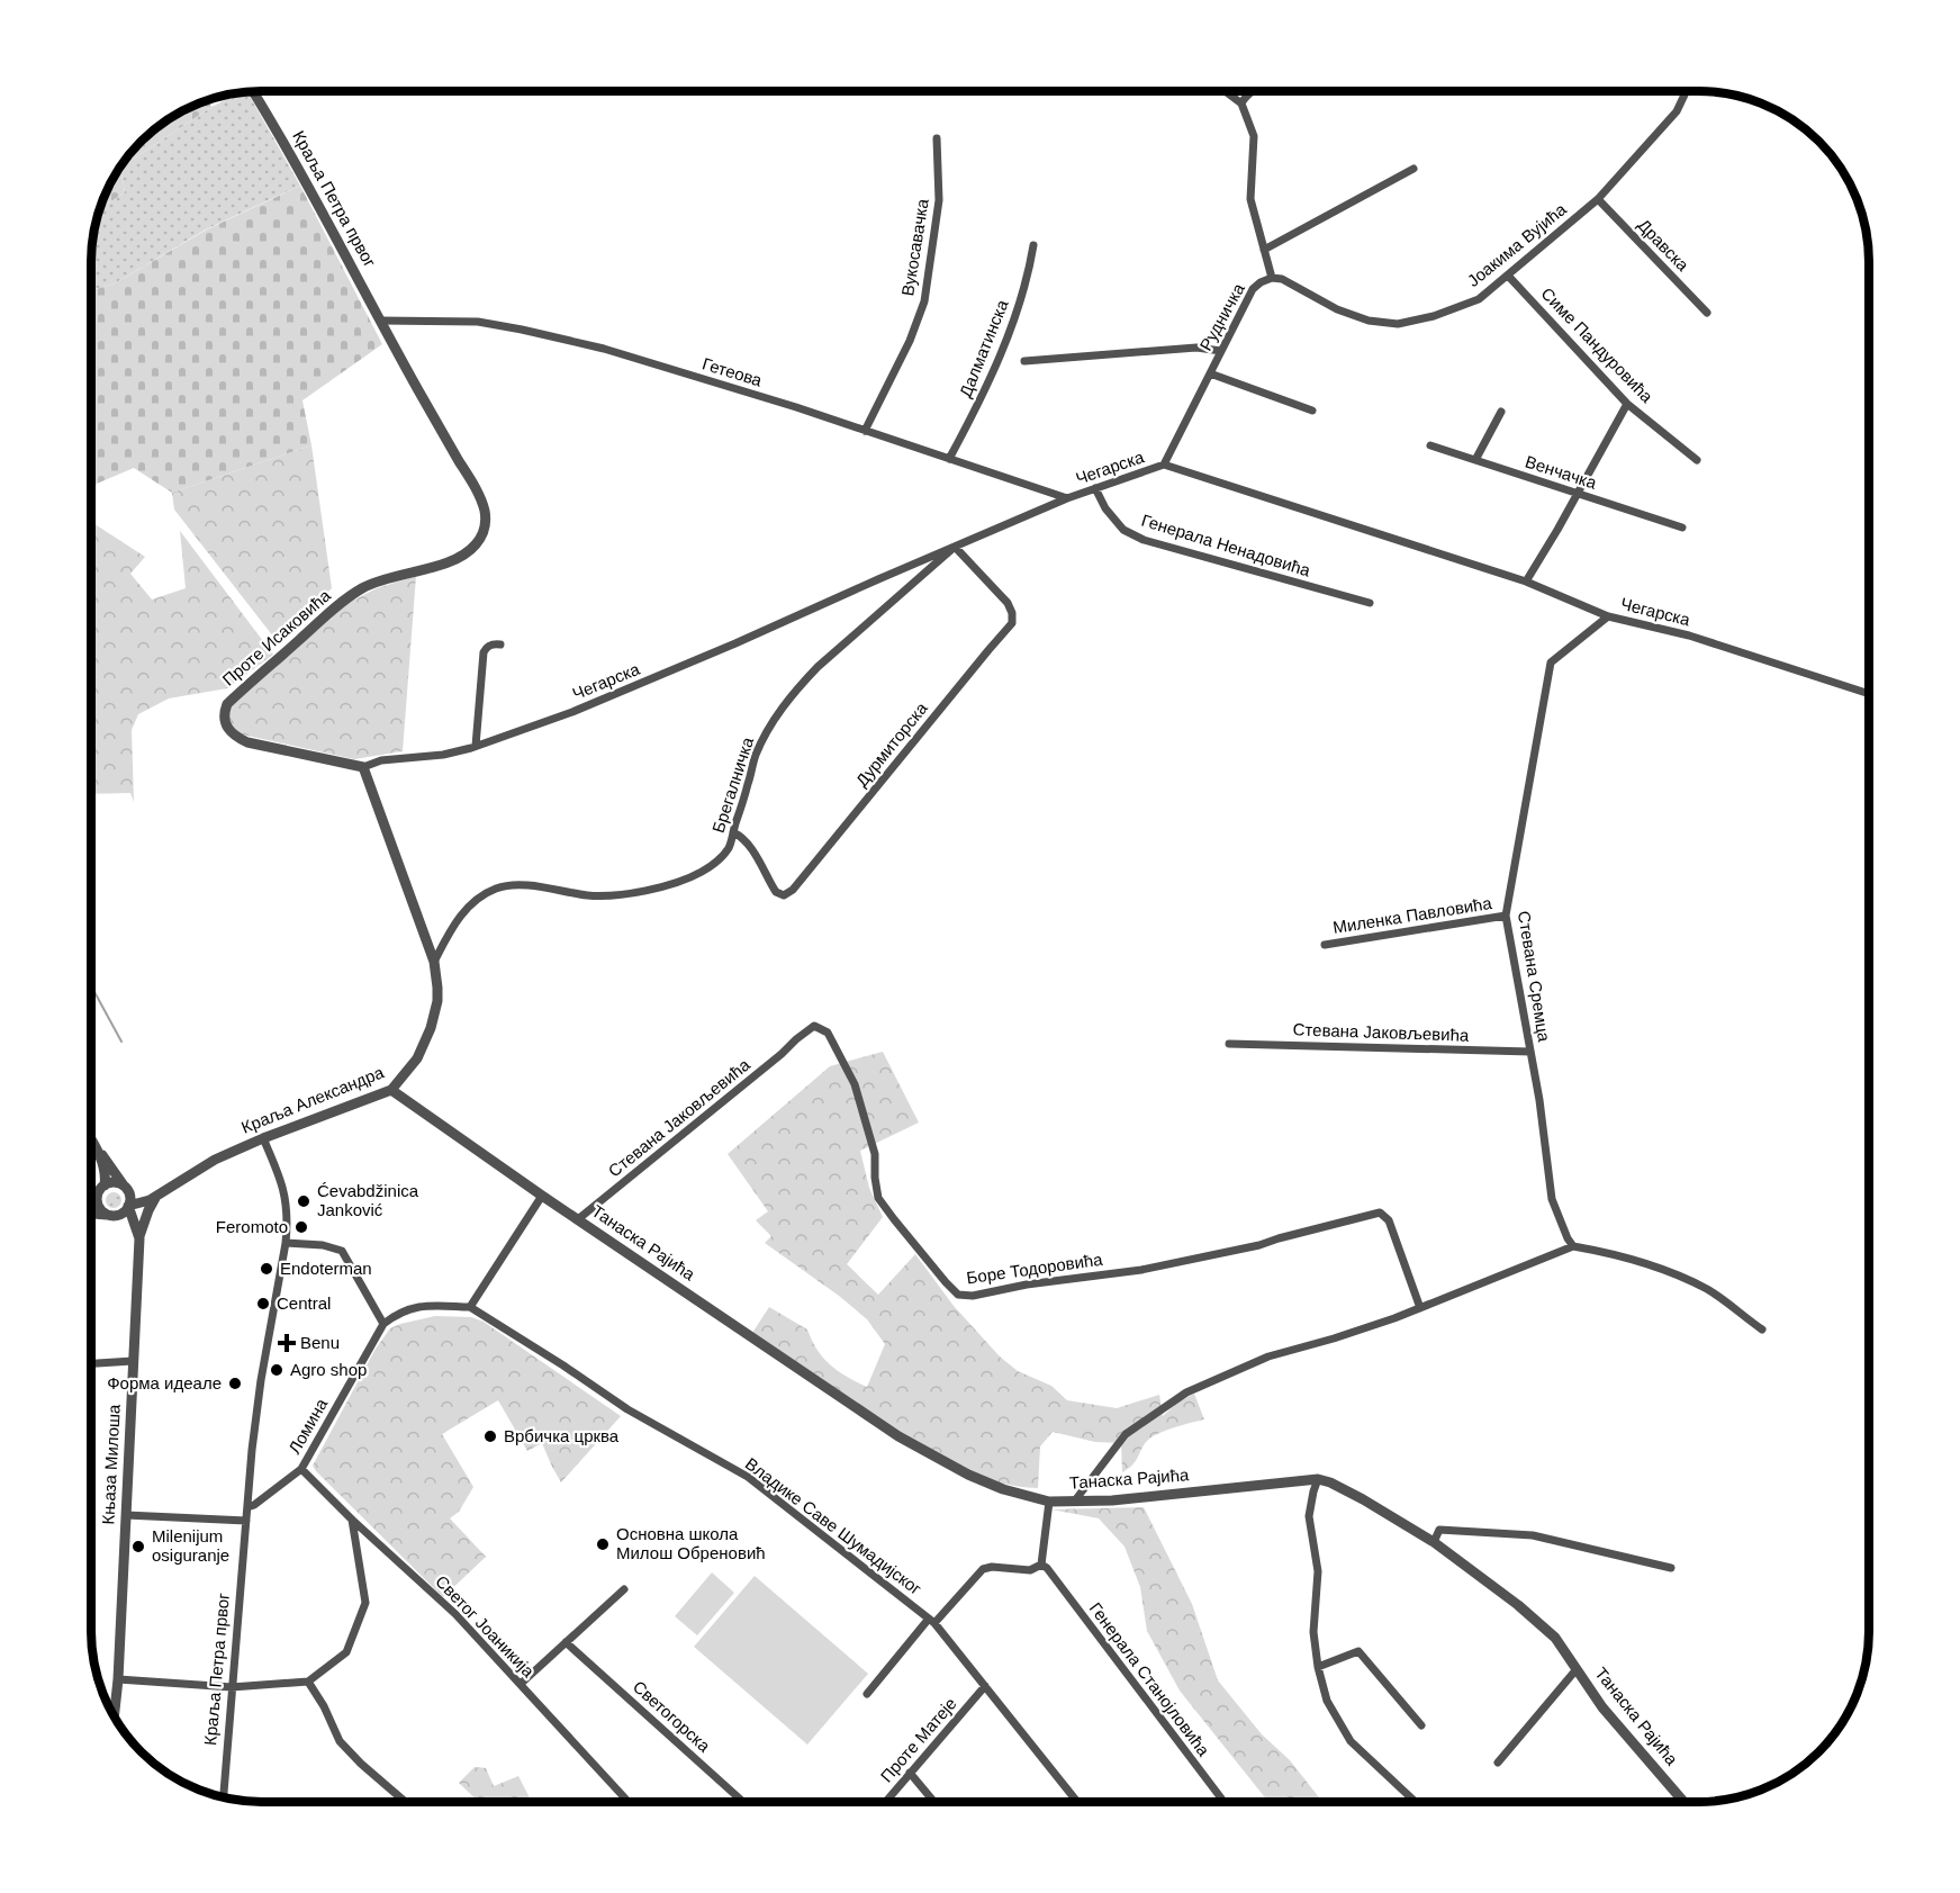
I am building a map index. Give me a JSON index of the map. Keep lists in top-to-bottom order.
{
  "streets": {
    "street": [
      "Краља Петра првог",
      "Јоакима Вујића",
      "Дравска",
      "Вукосавачка",
      "Рудничка",
      "Симе Пандуровића",
      "Далматинска",
      "Гетеова",
      "Чегарска",
      "Венчачка",
      "Генерала Ненадовића",
      "Проте Исаковића",
      "Дурмиторска",
      "Брегалничка",
      "Миленка Павловића",
      "Стевана Сремца",
      "Стевана Јаковљевића",
      "Краља Александра",
      "Танаска Рајића",
      "Боре Тодоровића",
      "Ломина",
      "Књаза Милоша",
      "Владике Саве Шумадијског",
      "Светог Јоаникија",
      "Генерала Станојловића",
      "Светогорска",
      "Проте Матеје"
    ]
  },
  "crossings": [
    ["Краља Петра првог", "Гетеова"],
    ["Краља Петра првог", "Проте Исаковића"],
    ["Краља Петра првог", "Краља Александра"],
    ["Краља Петра првог", "Ломина"],
    ["Јоакима Вујића", "Дравска"],
    ["Јоакима Вујића", "Рудничка"],
    ["Јоакима Вујића", "Симе Пандуровића"],
    ["Вукосавачка", "Гетеова"],
    ["Рудничка", "Чегарска"],
    ["Далматинска", "Гетеова"],
    ["Гетеова", "Чегарска"],
    ["Чегарска", "Генерала Ненадовића"],
    ["Чегарска", "Проте Исаковића"],
    ["Чегарска", "Дурмиторска"],
    ["Чегарска", "Брегалничка"],
    ["Чегарска", "Стевана Сремца"],
    ["Дурмиторска", "Брегалничка"],
    ["Брегалничка", "Краља Александра"],
    ["Миленка Павловића", "Стевана Сремца"],
    ["Стевана Сремца", "Стевана Јаковљевића"],
    ["Стевана Јаковљевића", "Танаска Рајића"],
    ["Стевана Јаковљевића", "Боре Тодоровића"],
    ["Краља Александра", "Танаска Рајића"],
    ["Краља Александра", "Књаза Милоша"],
    ["Ломина", "Светог Јоаникија"],
    ["Владике Саве Шумадијског", "Проте Матеје"]
  ],
  "places": {
    "other": [
      "Ćevabdžinica Janković",
      "Feromoto",
      "Endoterman",
      "Central",
      "Agro shop",
      "Форма идеале",
      "Врбичка црква",
      "Основна школа Милош Обреновић",
      "Milenijum osiguranje"
    ],
    "health": ["Benu"]
  }
}
